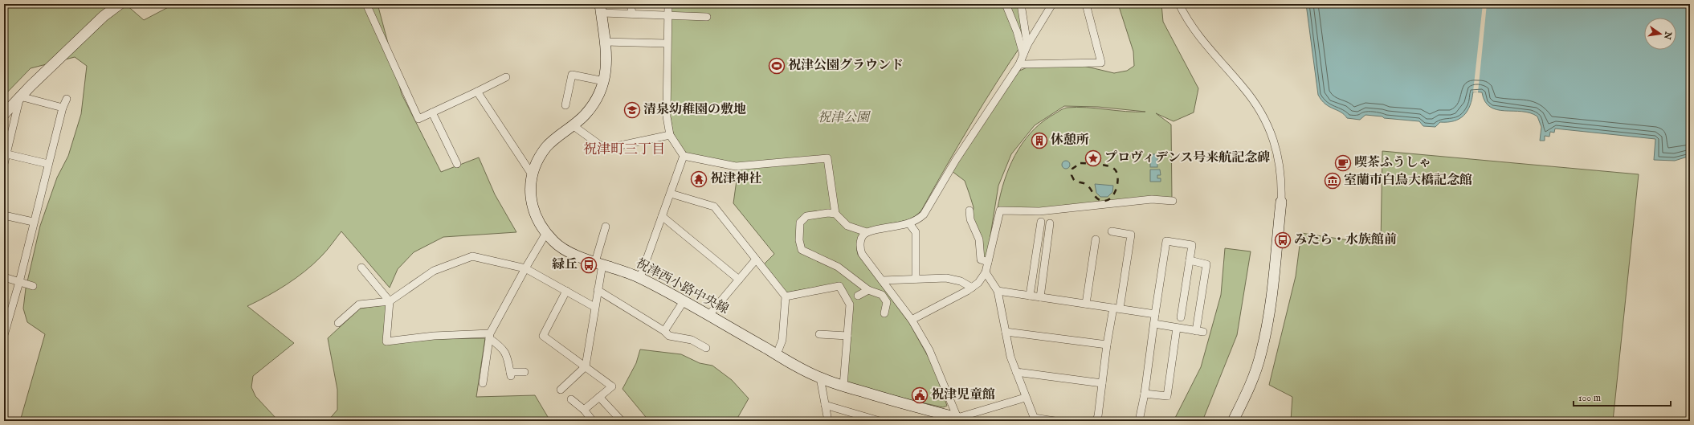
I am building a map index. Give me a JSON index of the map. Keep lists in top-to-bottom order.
{
  "streets": {
    "main road": ["祝津西小路中央線"]
  },
  "districts": ["祝津町三丁目"],
  "parks": ["祝津公園"],
  "places": {
    "sports": ["祝津公園グラウンド"],
    "school or university": ["清泉幼稚園の敷地"],
    "building": ["休憩所"],
    "place": ["プロヴィデンス号来航記念碑"],
    "cafe": ["喫茶ふうしゃ"],
    "temple": ["祝津神社"],
    "museum": ["室蘭市白鳥大橋記念館"],
    "bus stop": ["みたら・水族館前", "緑丘"],
    "public building": ["祝津児童館"]
  },
  "scale_bar": "100 m",
  "north": "right"
}
